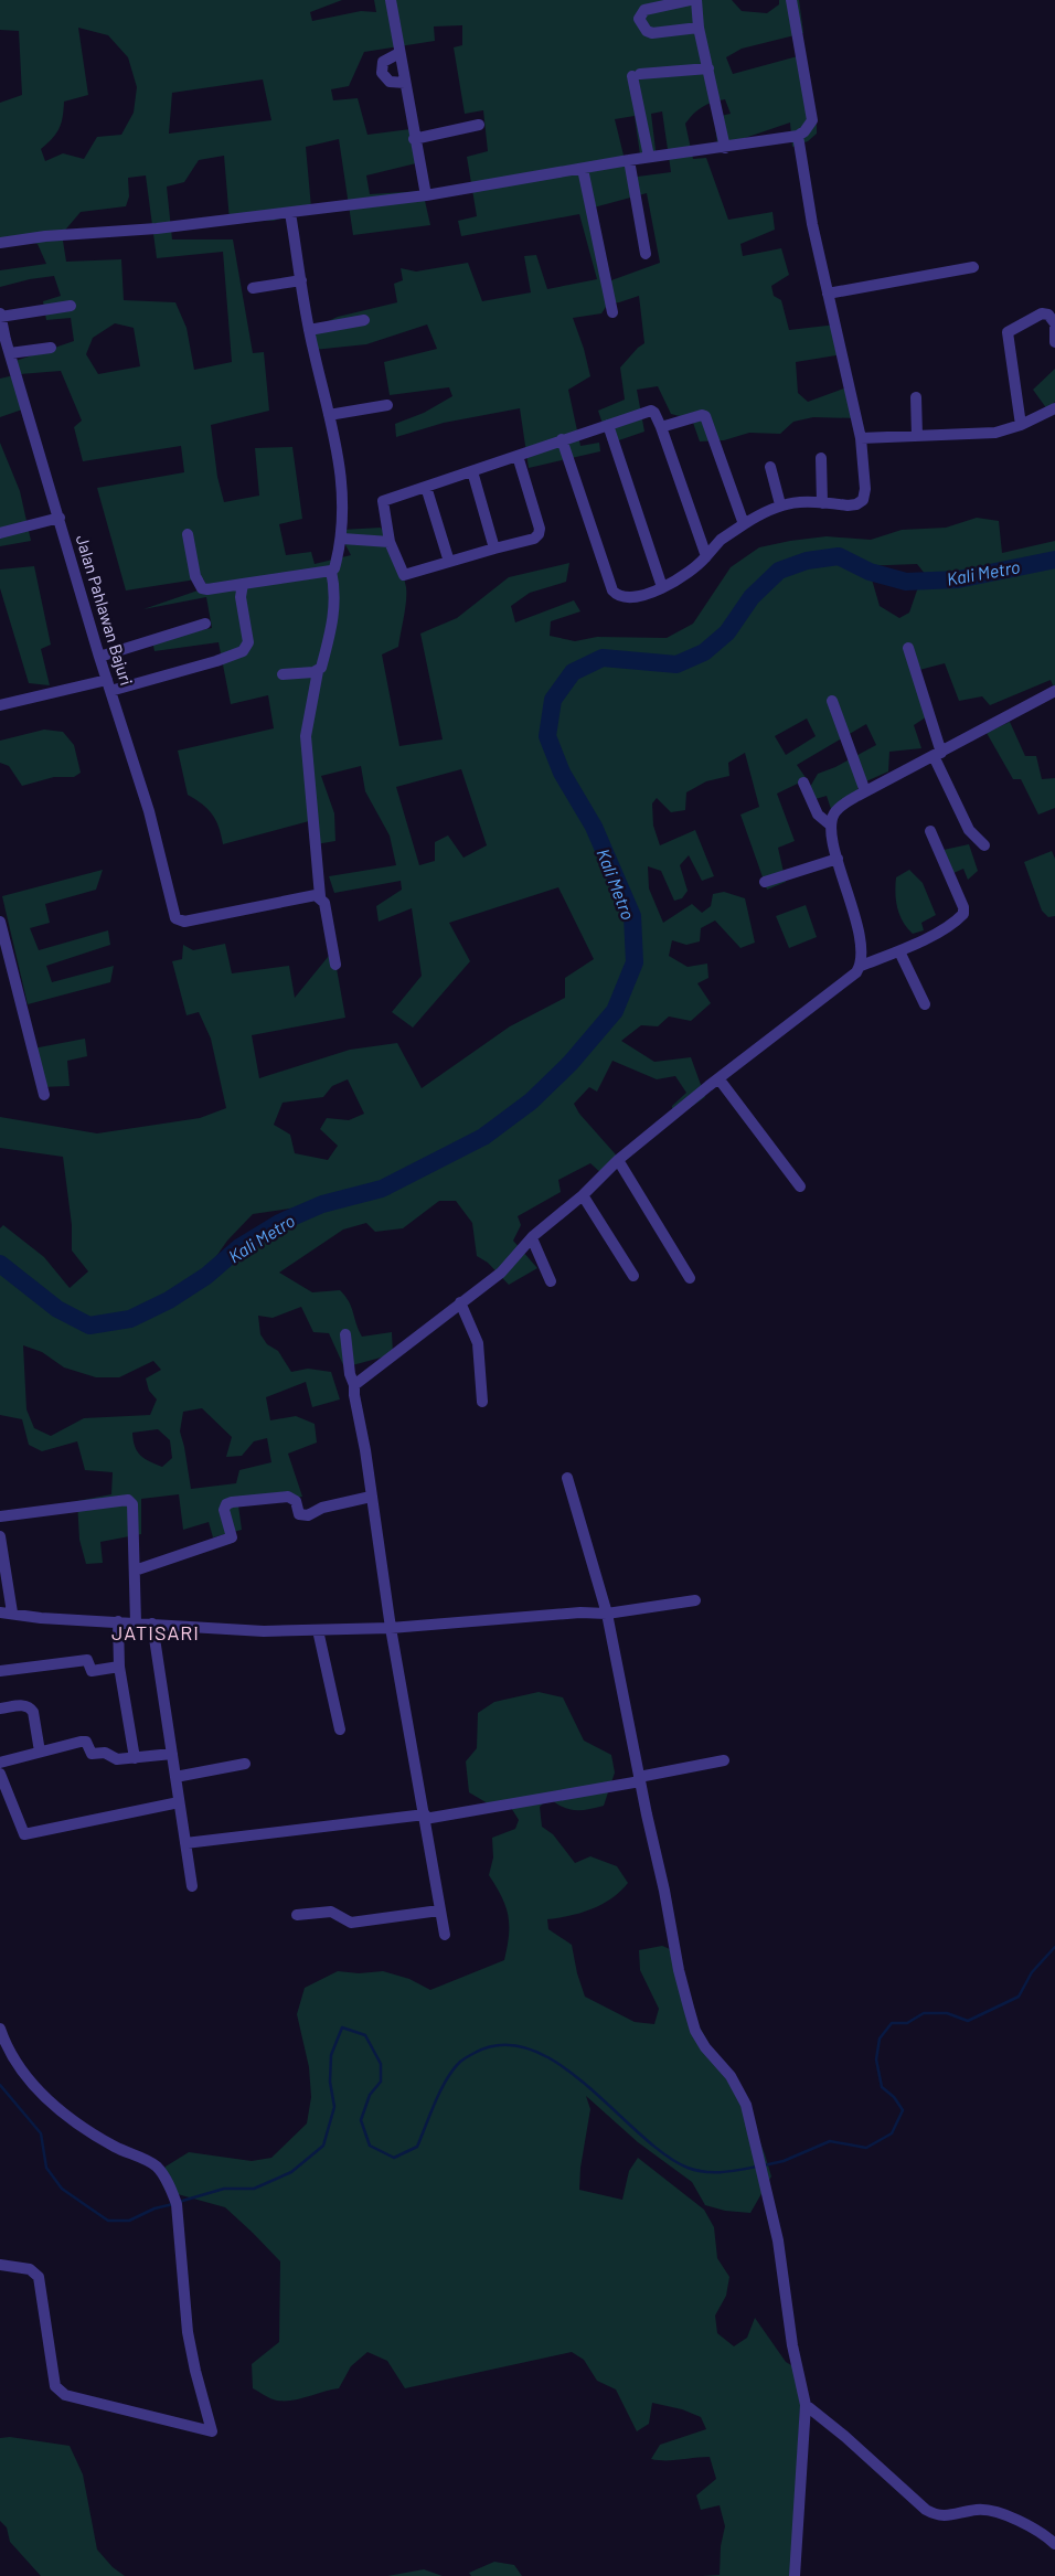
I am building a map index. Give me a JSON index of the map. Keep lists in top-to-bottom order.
{
  "streets": {
    "street": ["Jalan Pahlawan Bajuri"]
  },
  "districts": ["JATISARI"],
  "water": ["Kali Metro"]
}
